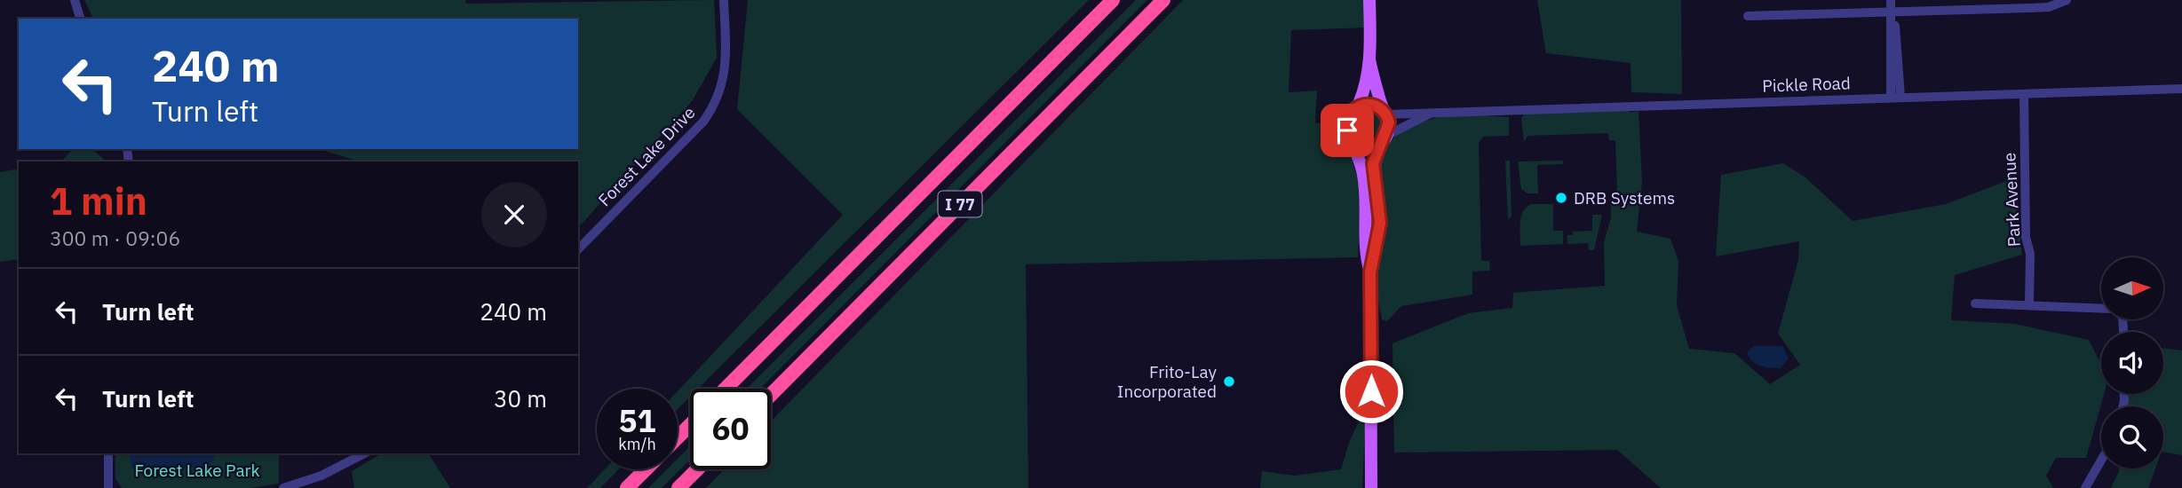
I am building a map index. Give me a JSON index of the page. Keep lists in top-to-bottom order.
{
  "streets": {
    "highway": ["I 77"],
    "street": ["Pickle Road", "Forest Lake Drive", "Park Avenue"]
  },
  "crossings": [
    ["Pickle Road", "Park Avenue"]
  ],
  "parks": ["Forest Lake Park"],
  "places": ["DRB Systems", "Frito-Lay Incorporated"],
  "north": "right",
  "page": {
    "turn": ["240 m", "Turn left"],
    "heading": ["1 min", "300 m · 09:06"],
    "list": [
      {
        "name": "Turn left",
        "value": "240 m"
      },
      {
        "name": "Turn left",
        "value": "30 m"
      }
    ],
    "speed": "51 km/h",
    "limit": "60"
  }
}
